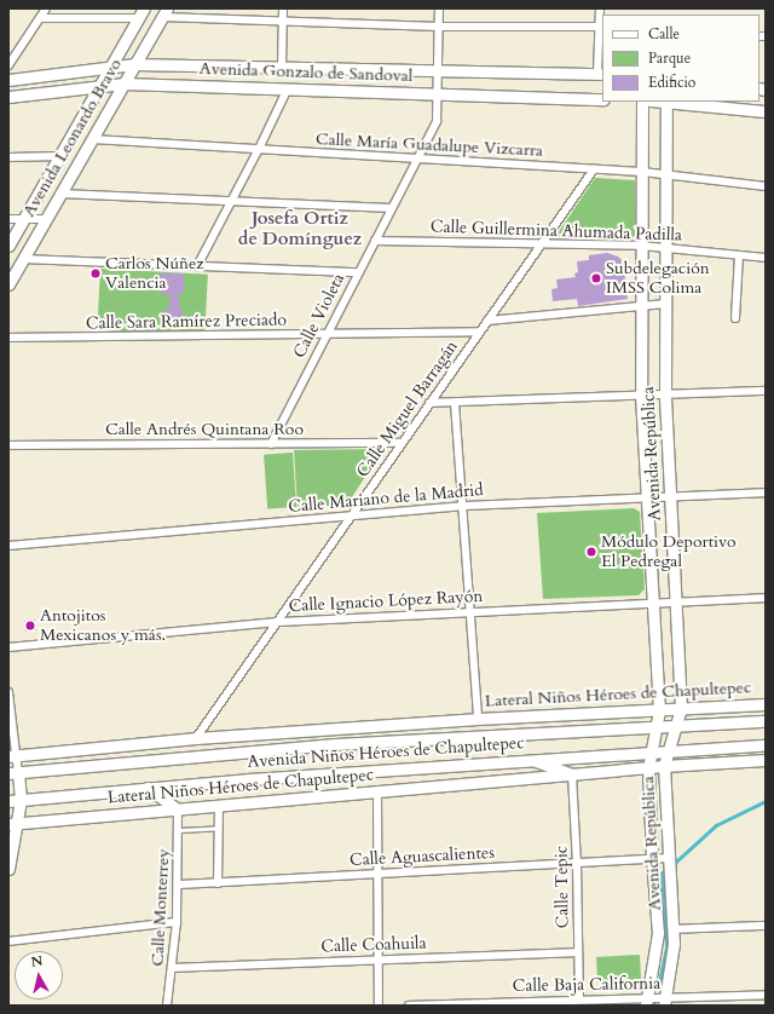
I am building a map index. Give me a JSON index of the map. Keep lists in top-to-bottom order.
{
  "streets": {
    "street": [
      "Avenida Gonzalo de Sandoval",
      "Avenida Leonardo Bravo",
      "Calle María Guadalupe Vizcarra",
      "Calle Guillermina Ahumada Padilla",
      "Calle Violeta",
      "Calle Sara Ramírez Preciado",
      "Calle Miguel Barragán",
      "Calle Andrés Quintana Roo",
      "Avenida República",
      "Calle Mariano de la Madrid",
      "Calle Ignacio López Rayón",
      "Lateral Niños Héroes de Chapultepec",
      "Avenida Niños Héroes de Chapultepec",
      "Calle Aguascalientes",
      "Calle Tepic",
      "Calle Monterrey",
      "Calle Coahuila",
      "Calle Baja California"
    ]
  },
  "crossings": [
    ["Avenida Gonzalo de Sandoval", "Avenida Leonardo Bravo"],
    ["Avenida Gonzalo de Sandoval", "Calle Violeta"],
    ["Avenida Leonardo Bravo", "Calle María Guadalupe Vizcarra"],
    ["Calle María Guadalupe Vizcarra", "Calle Violeta"],
    ["Calle María Guadalupe Vizcarra", "Calle Miguel Barragán"],
    ["Calle María Guadalupe Vizcarra", "Avenida República"],
    ["Calle Guillermina Ahumada Padilla", "Calle Violeta"],
    ["Calle Guillermina Ahumada Padilla", "Calle Miguel Barragán"],
    ["Calle Guillermina Ahumada Padilla", "Avenida República"],
    ["Calle Violeta", "Calle Sara Ramírez Preciado"],
    ["Calle Violeta", "Calle Andrés Quintana Roo"],
    ["Calle Sara Ramírez Preciado", "Calle Miguel Barragán"],
    ["Calle Miguel Barragán", "Calle Andrés Quintana Roo"],
    ["Calle Miguel Barragán", "Calle Mariano de la Madrid"],
    ["Calle Miguel Barragán", "Calle Ignacio López Rayón"],
    ["Calle Miguel Barragán", "Lateral Niños Héroes de Chapultepec"],
    ["Avenida República", "Calle Mariano de la Madrid"],
    ["Avenida República", "Calle Ignacio López Rayón"],
    ["Avenida República", "Lateral Niños Héroes de Chapultepec"],
    ["Avenida República", "Avenida Niños Héroes de Chapultepec"],
    ["Avenida República", "Calle Aguascalientes"],
    ["Avenida República", "Calle Baja California"],
    ["Lateral Niños Héroes de Chapultepec", "Calle Tepic"],
    ["Lateral Niños Héroes de Chapultepec", "Calle Monterrey"],
    ["Calle Aguascalientes", "Calle Tepic"],
    ["Calle Aguascalientes", "Calle Monterrey"],
    ["Calle Tepic", "Calle Coahuila"],
    ["Calle Tepic", "Calle Baja California"],
    ["Calle Monterrey", "Calle Coahuila"]
  ],
  "districts": ["Josefa Ortiz de Domínguez"],
  "places": [
    "Carlos Núñez Valencia",
    "Subdelegación IMSS Colima",
    "Módulo Deportivo El Pedregal",
    "Antojitos Mexicanos y más."
  ],
  "legend": ["Calle", "Parque", "Edificio"],
  "north": "top"
}
